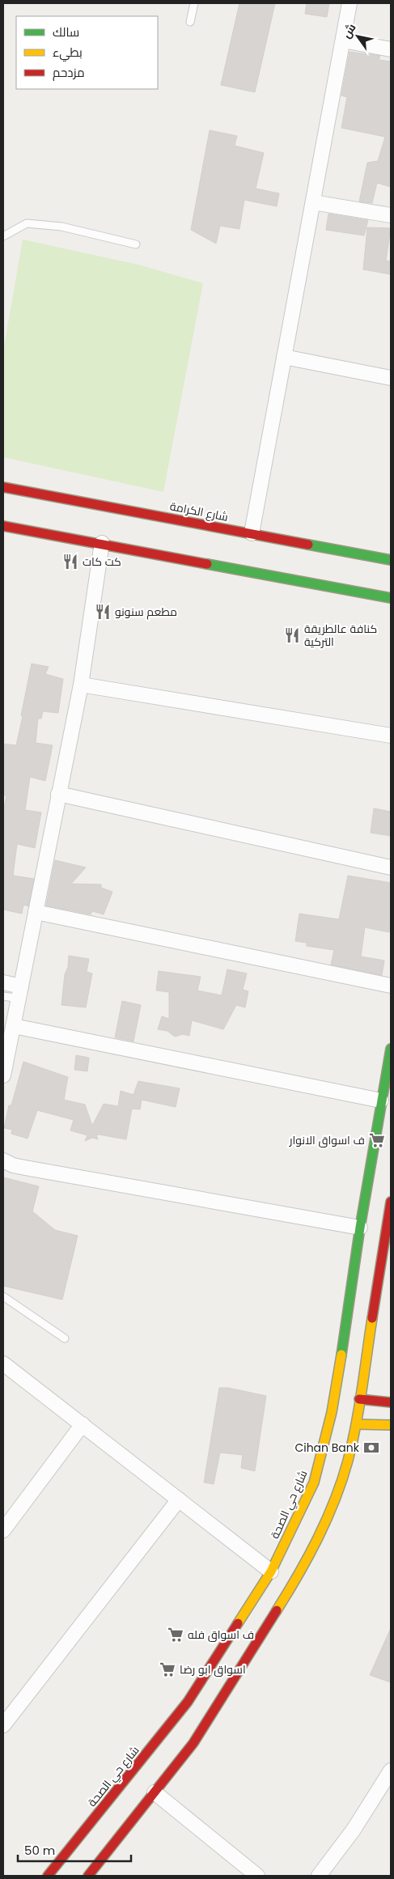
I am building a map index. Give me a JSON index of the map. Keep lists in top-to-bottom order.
{
  "streets": {
    "main road": ["شارع الكرامة", "شارع حي الصحة"]
  },
  "places": {
    "restaurant": ["كت كات", "مطعم سنونو", "كنافة عالطريقة التركية"],
    "supermarket": ["ف اسواق الانوار", "ف اسواق فله", "اسواق ابو رضا"],
    "bank": ["Cihan Bank"]
  },
  "legend": ["سالك", "بطيء", "مزدحم"],
  "scale_bar": "50 m",
  "north": "top left"
}
